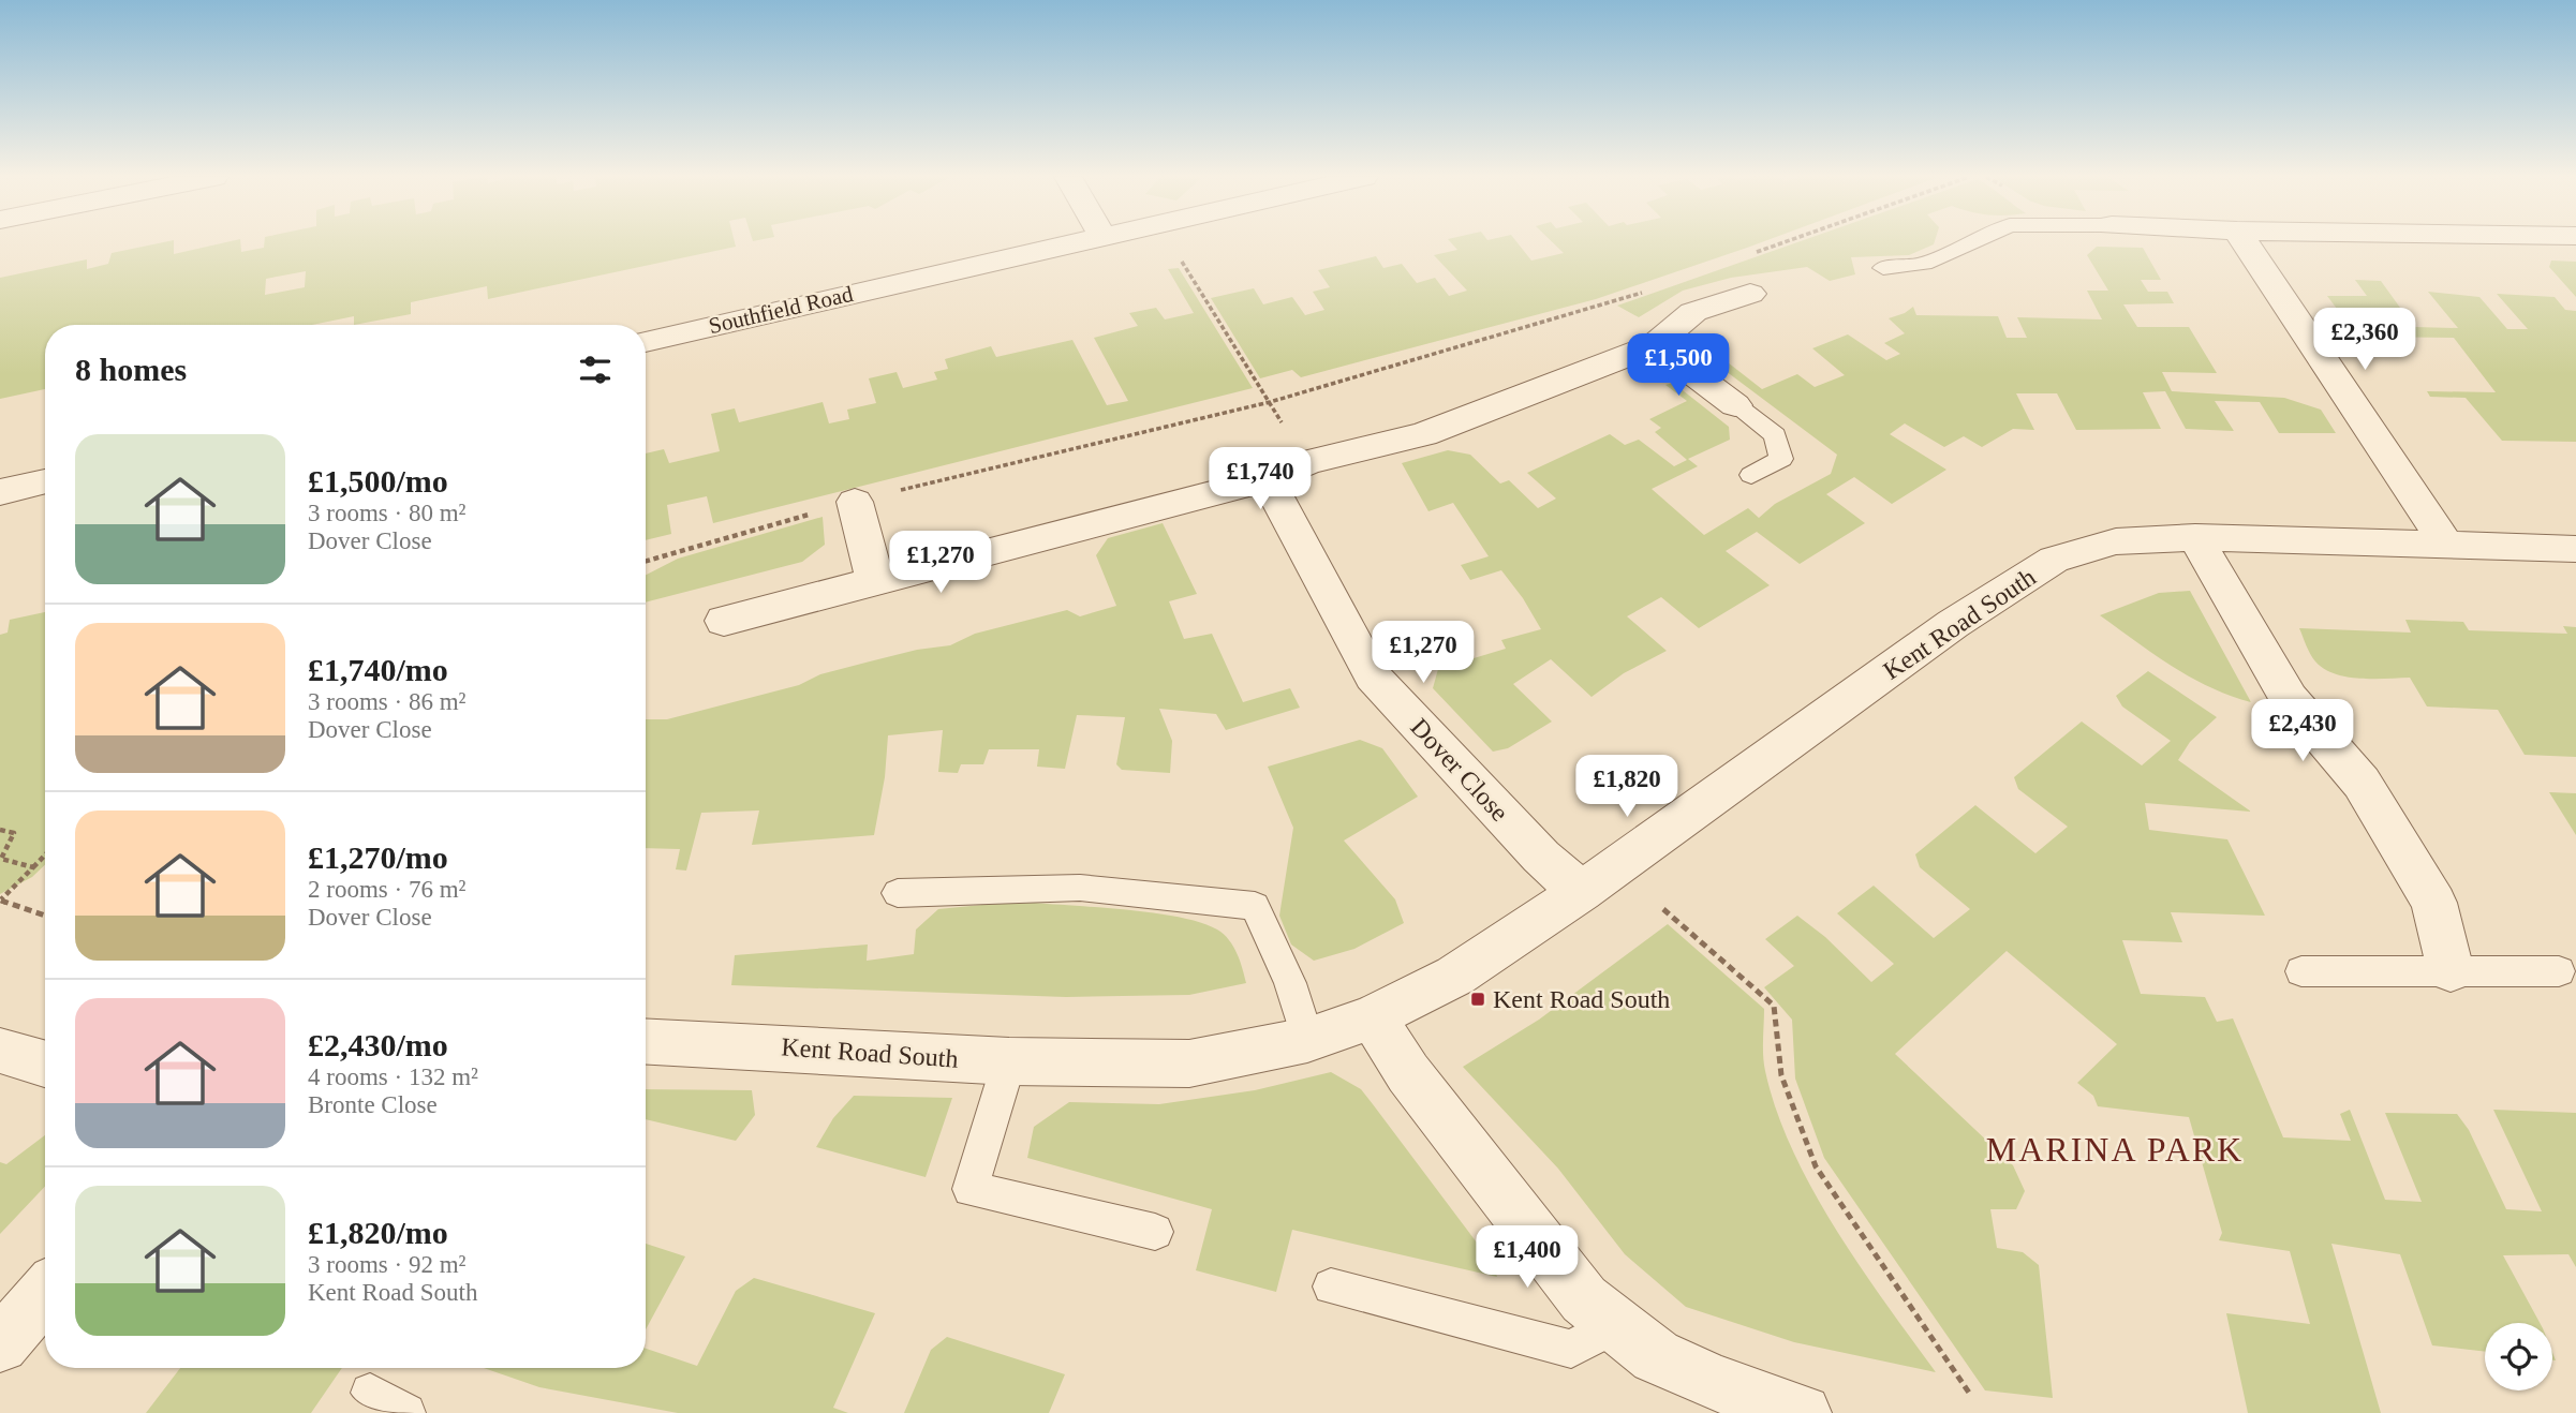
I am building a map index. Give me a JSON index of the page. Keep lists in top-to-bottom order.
{
  "streets": {
    "street": ["Southfield Road", "Kent Road South", "Dover Close"]
  },
  "crossings": [
    ["Kent Road South", "Dover Close"]
  ],
  "districts": ["MARINA PARK"],
  "places": {
    "transit": ["Kent Road South"]
  },
  "page": {
    "price": [
      "£2,360",
      "£1,500",
      "£1,740",
      "£1,270",
      "£1,270",
      "£2,430",
      "£1,820",
      "£1,400"
    ],
    "heading": "8 homes",
    "list": [
      {
        "name": "£1,500/mo",
        "note": "3 rooms · 80 m² · Dover Close"
      },
      {
        "name": "£1,740/mo",
        "note": "3 rooms · 86 m² · Dover Close"
      },
      {
        "name": "£1,270/mo",
        "note": "2 rooms · 76 m² · Dover Close"
      },
      {
        "name": "£2,430/mo",
        "note": "4 rooms · 132 m² · Bronte Close"
      },
      {
        "name": "£1,820/mo",
        "note": "3 rooms · 92 m² · Kent Road South"
      }
    ]
  }
}
